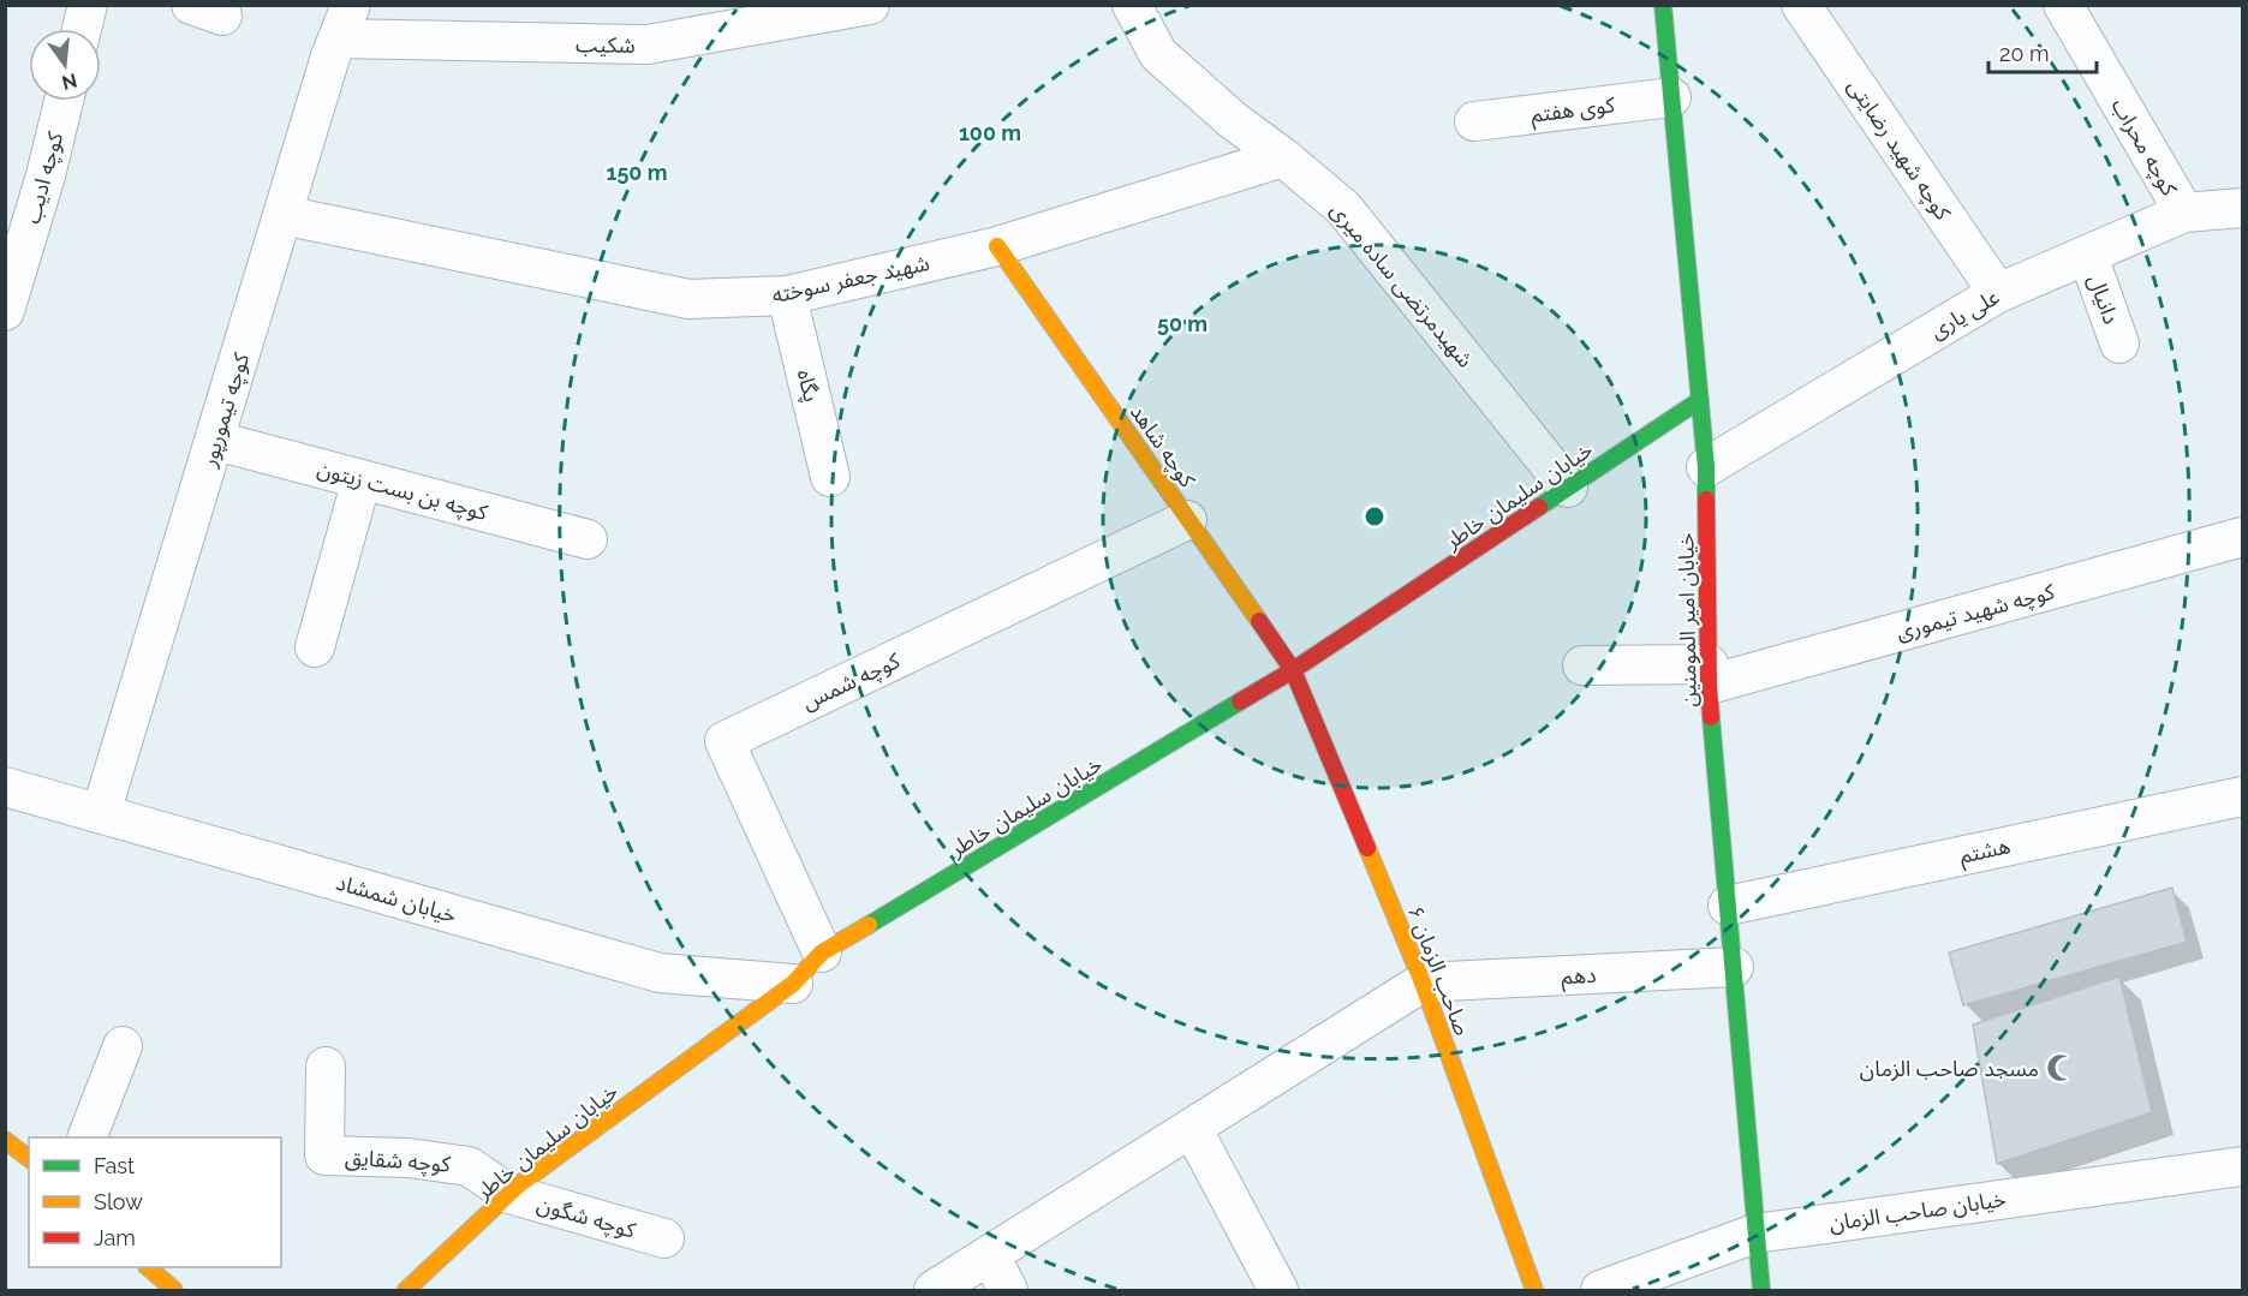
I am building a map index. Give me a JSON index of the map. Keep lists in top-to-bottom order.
{
  "streets": {
    "street": [
      "شکیب",
      "کوی هفتم",
      "کوچه محراب",
      "کوچه شهید رضایتی",
      "کوچه ادیب",
      "شهید جعفر سوخته",
      "شهیدمرتضی ساده میری",
      "دانیال",
      "علی یاری",
      "پگاه",
      "کوچه تیمورپور",
      "کوچه شاهد",
      "کوچه بن بست زیتون",
      "خیابان سلیمان خاطر",
      "کوچه شهید تیموری",
      "خیابان امیر المومنین",
      "کوچه شمس",
      "هشتم",
      "خیابان شمشاد",
      "صاحب الزمان ۶",
      "دهم",
      "کوچه شقایق",
      "خیابان صاحب الزمان",
      "کوچه شگون"
    ]
  },
  "crossings": [
    ["شکیب", "کوچه تیمورپور"],
    ["کوی هفتم", "خیابان امیر المومنین"],
    ["کوچه محراب", "علی یاری"],
    ["کوچه شهید رضایتی", "علی یاری"],
    ["شهید جعفر سوخته", "شهیدمرتضی ساده میری"],
    ["شهید جعفر سوخته", "پگاه"],
    ["شهید جعفر سوخته", "کوچه تیمورپور"],
    ["شهید جعفر سوخته", "کوچه شاهد"],
    ["شهیدمرتضی ساده میری", "خیابان سلیمان خاطر"],
    ["دانیال", "علی یاری"],
    ["علی یاری", "خیابان امیر المومنین"],
    ["کوچه تیمورپور", "کوچه بن بست زیتون"],
    ["کوچه تیمورپور", "خیابان شمشاد"],
    ["کوچه شاهد", "خیابان سلیمان خاطر"],
    ["کوچه شاهد", "کوچه شمس"],
    ["کوچه شاهد", "صاحب الزمان ۶"],
    ["خیابان سلیمان خاطر", "خیابان امیر المومنین"],
    ["خیابان سلیمان خاطر", "کوچه شمس"],
    ["خیابان سلیمان خاطر", "خیابان شمشاد"],
    ["خیابان سلیمان خاطر", "صاحب الزمان ۶"],
    ["خیابان سلیمان خاطر", "کوچه شقایق"],
    ["خیابان سلیمان خاطر", "کوچه شگون"],
    ["کوچه شهید تیموری", "خیابان امیر المومنین"],
    ["خیابان امیر المومنین", "هشتم"],
    ["خیابان امیر المومنین", "دهم"],
    ["خیابان امیر المومنین", "خیابان صاحب الزمان"],
    ["صاحب الزمان ۶", "دهم"],
    ["کوچه شقایق", "کوچه شگون"]
  ],
  "places": {
    "mosque": ["مسجد صاحب الزمان"]
  },
  "legend": ["Fast", "Slow", "Jam"],
  "scale_bar": "20 m",
  "north": "bottom",
  "rings": ["100 m", "150 m", "50 m"]
}
